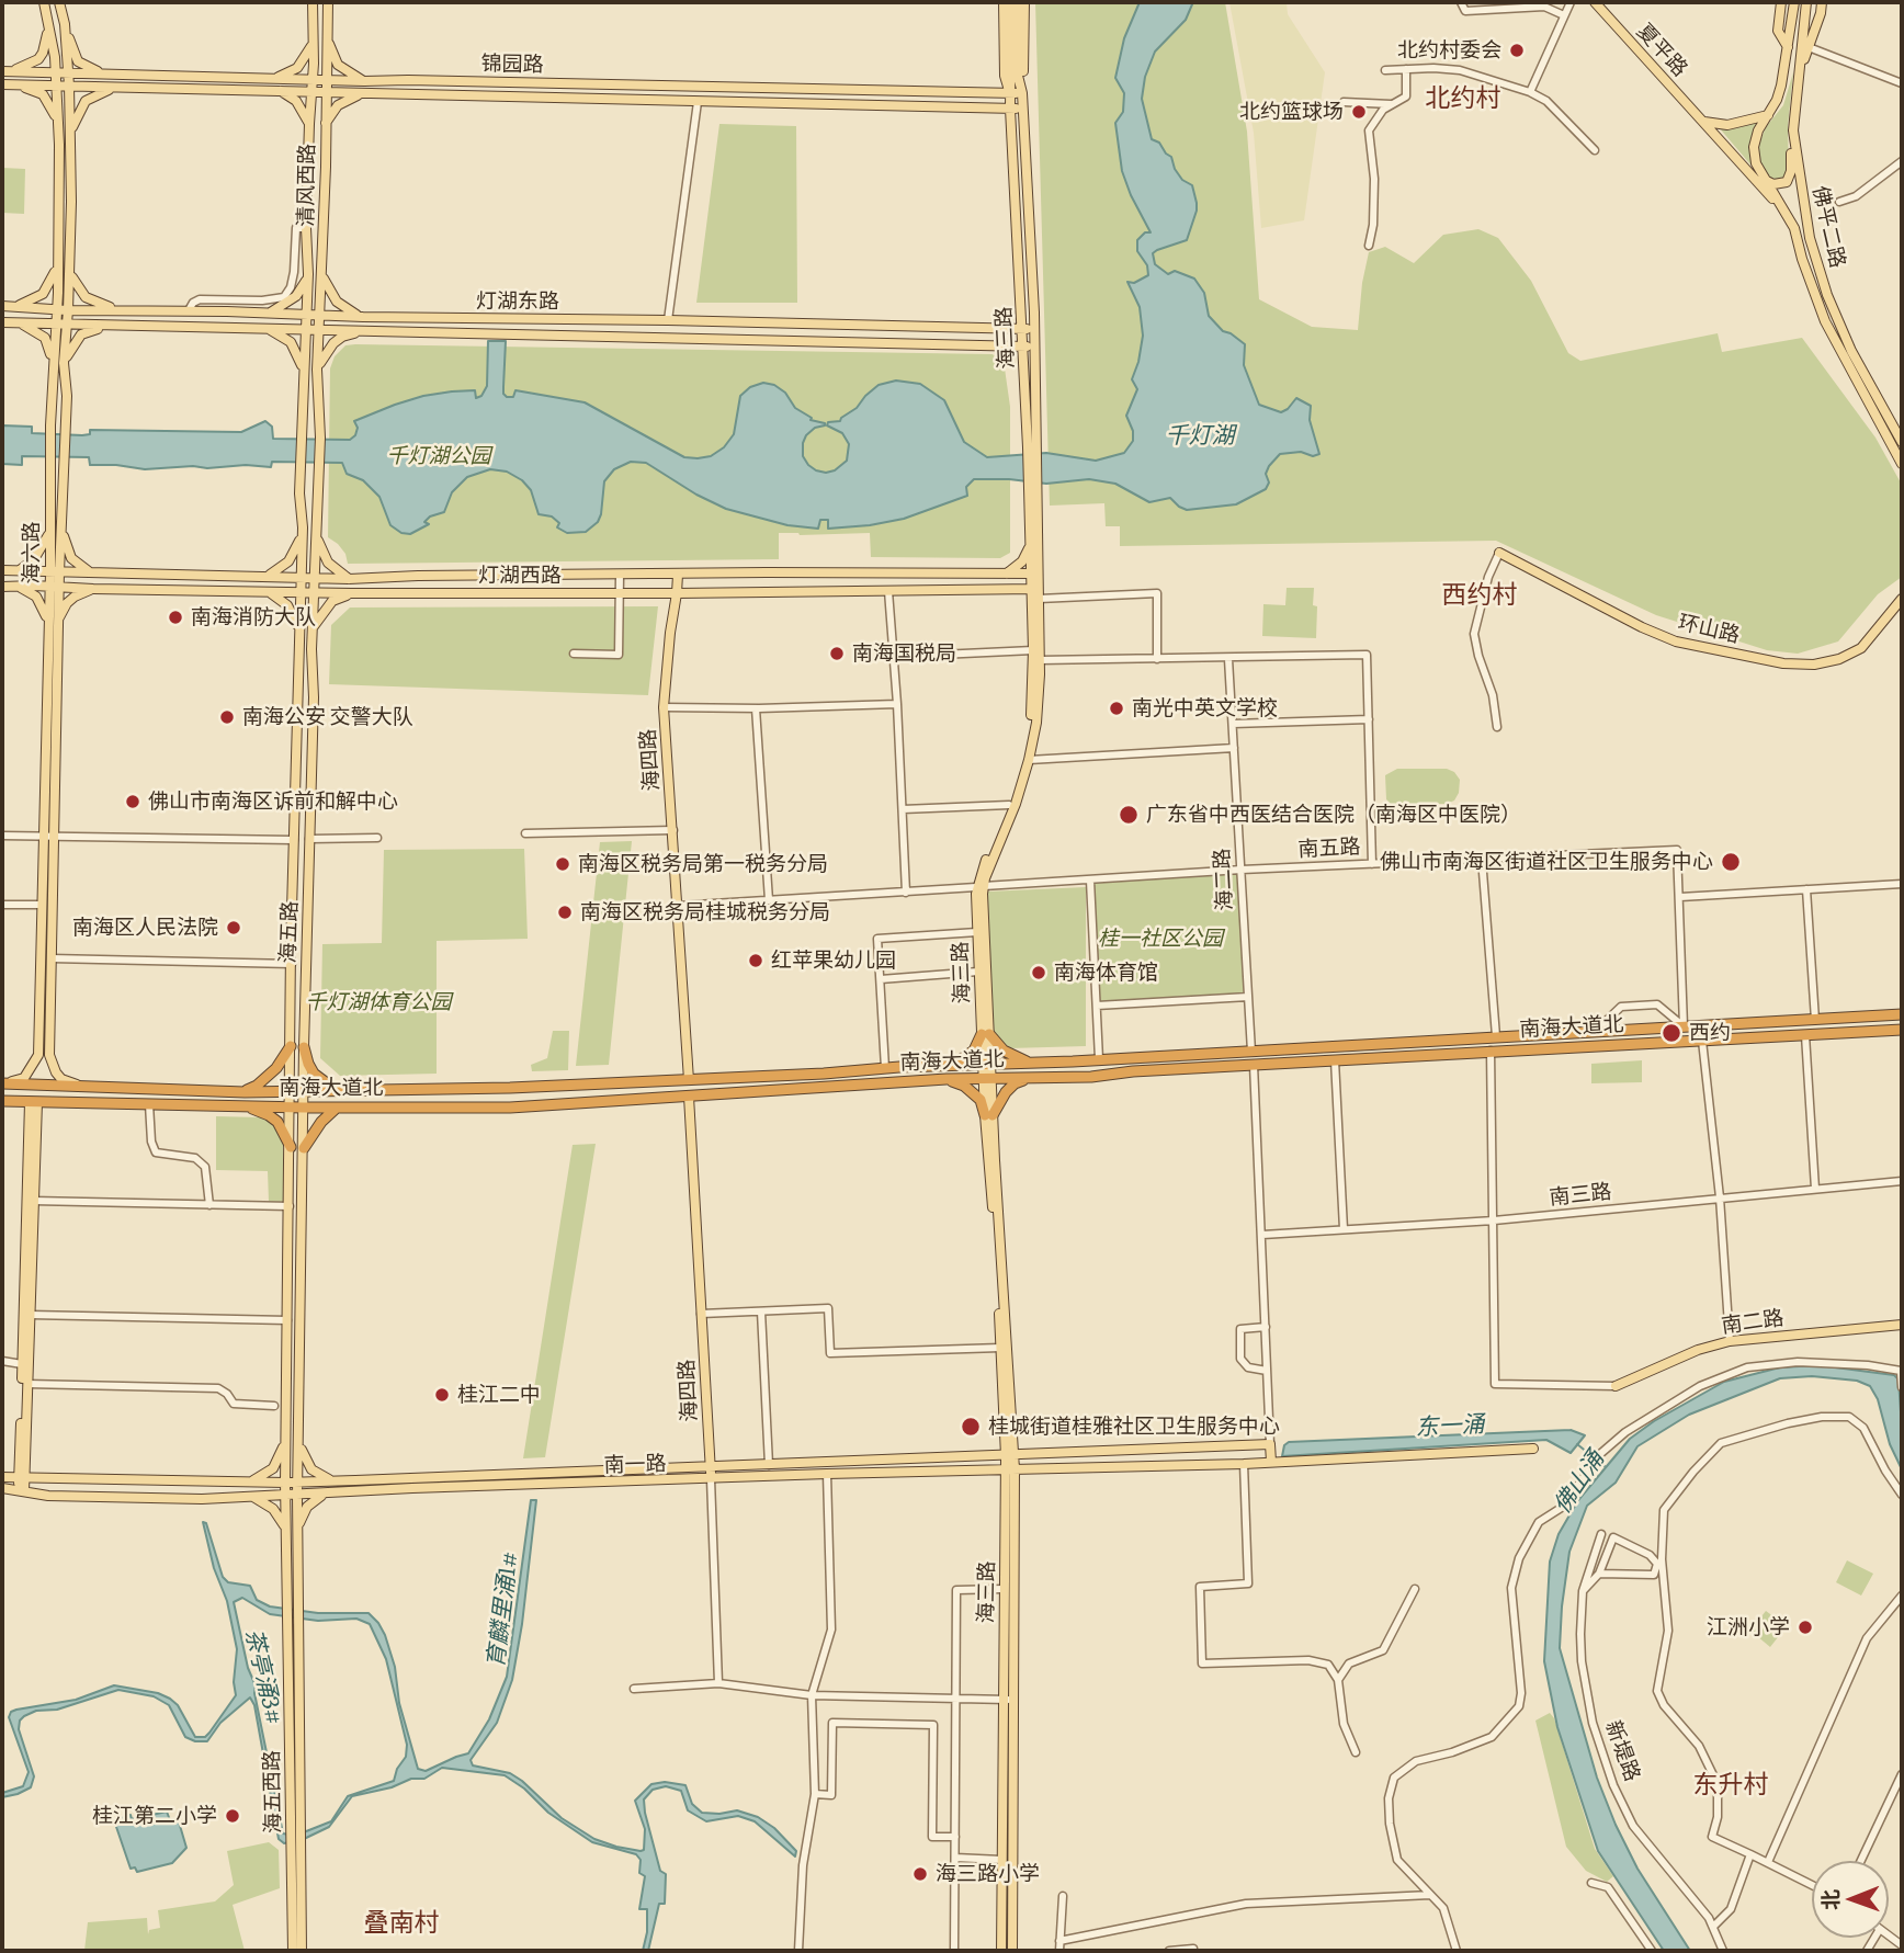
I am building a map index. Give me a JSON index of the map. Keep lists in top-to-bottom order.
{
  "streets": {
    "highway": ["南海大道北"],
    "main road": [
      "夏平路",
      "锦园路",
      "清风西路",
      "佛平二路",
      "灯湖东路",
      "海三路",
      "海六路",
      "灯湖西路",
      "环山路",
      "海四路",
      "海五路",
      "南二路",
      "南一路",
      "海五西路"
    ],
    "street": [
      "南五路",
      "海二路",
      "南三路",
      "新堤路"
    ]
  },
  "crossings": [
    ["夏平路", "佛平二路"],
    ["锦园路", "清风西路"],
    ["锦园路", "海三路"],
    ["锦园路", "海六路"],
    ["清风西路", "灯湖东路"],
    ["清风西路", "海六路"],
    ["清风西路", "灯湖西路"],
    ["清风西路", "海五路"],
    ["清风西路", "海五西路"],
    ["灯湖东路", "海三路"],
    ["灯湖东路", "海六路"],
    ["海三路", "灯湖西路"],
    ["海三路", "南五路"],
    ["海三路", "南海大道北"],
    ["海三路", "南一路"],
    ["海六路", "灯湖西路"],
    ["灯湖西路", "海四路"],
    ["灯湖西路", "海五路"],
    ["海四路", "南五路"],
    ["海四路", "南海大道北"],
    ["海四路", "南一路"],
    ["南五路", "海二路"],
    ["海二路", "南海大道北"],
    ["海五路", "南海大道北"],
    ["海五路", "南一路"],
    ["海五路", "海五西路"],
    ["南海大道北", "海五西路"],
    ["南一路", "海五西路"]
  ],
  "districts": [
    "北约村",
    "西约村",
    "东升村",
    "叠南村"
  ],
  "water": [
    "千灯湖",
    "东一涌",
    "佛山涌",
    "育麟里涌1#",
    "茶亭涌3#"
  ],
  "parks": ["千灯湖公园", "桂一社区公园", "千灯湖体育公园"],
  "places": [
    "北约村委会",
    "北约篮球场",
    "南海消防大队",
    "南海国税局",
    "南光中英文学校",
    "南海公安 交警大队",
    "佛山市南海区诉前和解中心",
    "广东省中西医结合医院（南海区中医院）",
    "佛山市南海区街道社区卫生服务中心",
    "南海区税务局第一税务分局",
    "南海区税务局桂城税务分局",
    "南海区人民法院",
    "红苹果幼儿园",
    "南海体育馆",
    "西约",
    "桂江二中",
    "桂城街道桂雅社区卫生服务中心",
    "江洲小学",
    "桂江第二小学",
    "海三路小学"
  ],
  "north": "left"
}
